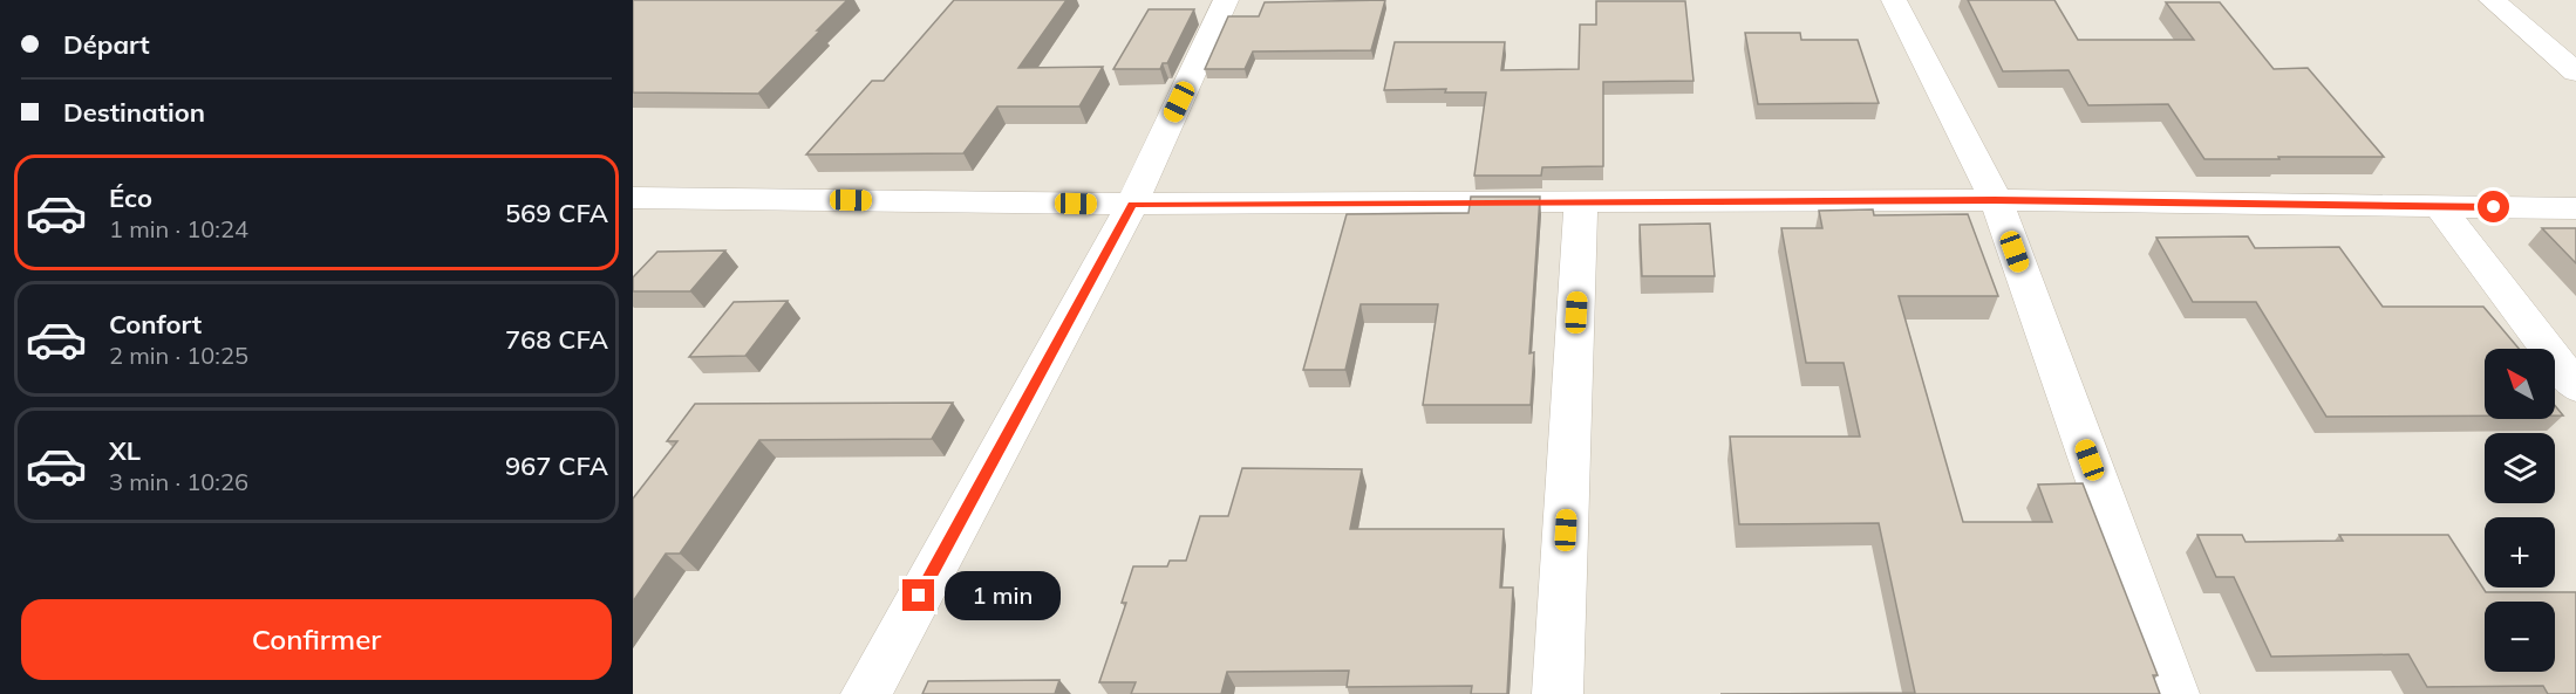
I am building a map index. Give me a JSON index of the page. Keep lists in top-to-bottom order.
{
  "north": "top left",
  "page": {
    "banner": ["Départ", "Destination"],
    "list": [
      {
        "name": "Éco",
        "note": "1 min · 10:24",
        "value": "569 CFA"
      },
      {
        "name": "Confort",
        "note": "2 min · 10:25",
        "value": "768 CFA"
      },
      {
        "name": "XL",
        "note": "3 min · 10:26",
        "value": "967 CFA"
      }
    ],
    "map_buttons": ["+", "−"],
    "bubble": "1 min",
    "buttons": "Confirmer"
  }
}
